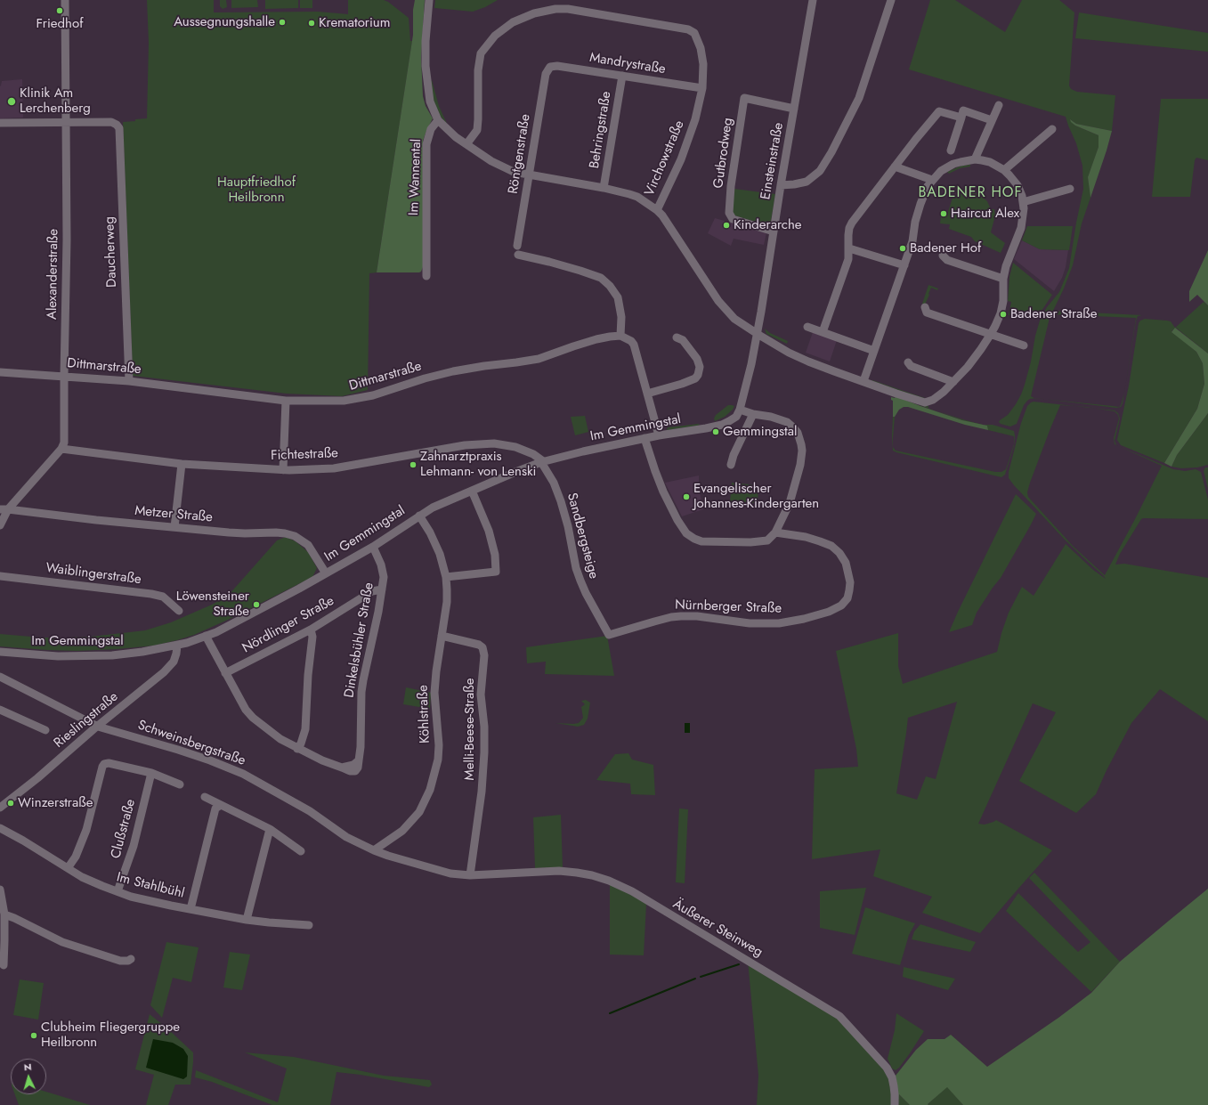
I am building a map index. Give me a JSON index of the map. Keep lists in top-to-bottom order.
{
  "streets": {
    "street": [
      "Mandrystraße",
      "Behringstraße",
      "Gutbrodweg",
      "Röntgenstraße",
      "Virchowstraße",
      "Einsteinstraße",
      "Im Wannental",
      "Daucherweg",
      "Alexanderstraße",
      "Dittmarstraße",
      "Im Gemmingstal",
      "Fichtestraße",
      "Metzer Straße",
      "Sandbergsteige",
      "Waiblingerstraße",
      "Nürnberger Straße",
      "Nördlinger Straße",
      "Dinkelsbühler Straße",
      "Köhlstraße",
      "Rieslingstraße",
      "Melli-Beese-Straße",
      "Schweinsbergstraße",
      "Clußstraße",
      "Im Stahlbühl",
      "Äußerer Steinweg"
    ]
  },
  "crossings": [
    ["Mandrystraße", "Behringstraße"],
    ["Mandrystraße", "Röntgenstraße"],
    ["Mandrystraße", "Virchowstraße"],
    ["Gutbrodweg", "Einsteinstraße"],
    ["Einsteinstraße", "Im Gemmingstal"],
    ["Daucherweg", "Alexanderstraße"],
    ["Daucherweg", "Dittmarstraße"],
    ["Alexanderstraße", "Dittmarstraße"],
    ["Alexanderstraße", "Fichtestraße"],
    ["Alexanderstraße", "Metzer Straße"],
    ["Im Gemmingstal", "Fichtestraße"],
    ["Im Gemmingstal", "Metzer Straße"],
    ["Im Gemmingstal", "Sandbergsteige"],
    ["Im Gemmingstal", "Dinkelsbühler Straße"],
    ["Im Gemmingstal", "Köhlstraße"],
    ["Im Gemmingstal", "Rieslingstraße"],
    ["Fichtestraße", "Sandbergsteige"],
    ["Sandbergsteige", "Nürnberger Straße"],
    ["Nördlinger Straße", "Dinkelsbühler Straße"],
    ["Köhlstraße", "Melli-Beese-Straße"],
    ["Köhlstraße", "Schweinsbergstraße"],
    ["Rieslingstraße", "Schweinsbergstraße"],
    ["Melli-Beese-Straße", "Schweinsbergstraße"],
    ["Melli-Beese-Straße", "Äußerer Steinweg"],
    ["Schweinsbergstraße", "Äußerer Steinweg"],
    ["Clußstraße", "Im Stahlbühl"]
  ],
  "districts": ["BADENER HOF"],
  "parks": ["Hauptfriedhof Heilbronn"],
  "places": [
    "Friedhof",
    "Aussegnungshalle",
    "Krematorium",
    "Klinik Am Lerchenberg",
    "Haircut Alex",
    "Kinderarche",
    "Badener Hof",
    "Badener Straße",
    "Gemmingstal",
    "Zahnarztpraxis Lehmann- von Lenski",
    "Evangelischer Johannes-Kindergarten",
    "Löwensteiner Straße",
    "Winzerstraße",
    "Clubheim Fliegergruppe Heilbronn"
  ],
  "north": "top"
}
